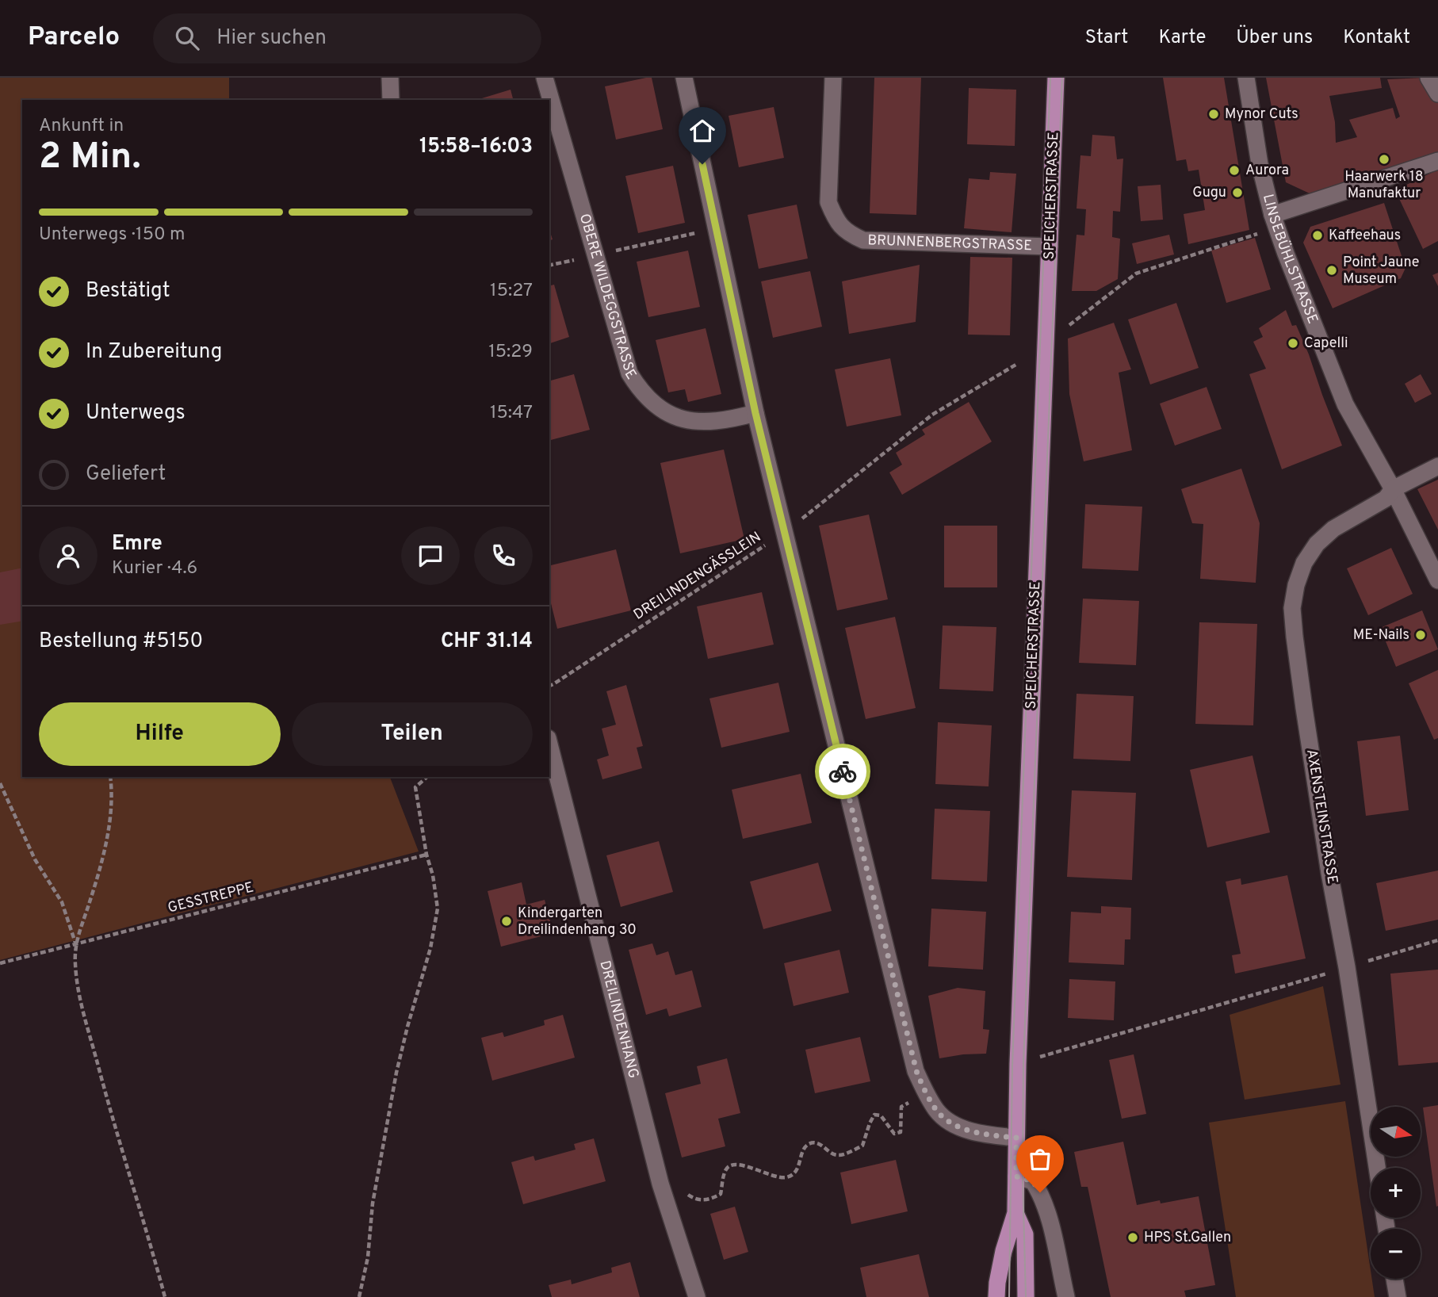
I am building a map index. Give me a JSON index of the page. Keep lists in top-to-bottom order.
{
  "streets": {
    "main road": ["SPEICHERSTRASSE"],
    "street": [
      "BRUNNENBERGSTRASSE",
      "LINSEBÜHLSTRASSE",
      "OBERE WILDEGGSTRASSE",
      "AXENSTEINSTRASSE",
      "DREILINDENHANG"
    ],
    "path": ["DREILINDENGÄSSLEIN", "GESSTREPPE"]
  },
  "crossings": [
    ["SPEICHERSTRASSE", "BRUNNENBERGSTRASSE"],
    ["LINSEBÜHLSTRASSE", "AXENSTEINSTRASSE"]
  ],
  "places": [
    "Mynor Cuts",
    "Haarwerk 18 Manufaktur",
    "Aurora",
    "Gugu",
    "Kaffeehaus",
    "Point Jaune Museum",
    "Capelli",
    "ME-Nails",
    "Kindergarten Dreilindenhang 30",
    "HPS St.Gallen"
  ],
  "north": "right",
  "page": {
    "header": "Parcelo",
    "search": "Hier suchen",
    "nav": [
      "Start",
      "Karte",
      "Über uns",
      "Kontakt"
    ],
    "heading": ["2 Min.", "Ankunft in", "15:58–16:03"],
    "panel": [
      "Emre",
      "Kurier · 4.6",
      "Bestellung #5150",
      "CHF 31.14"
    ],
    "bar": "Unterwegs · 150 m",
    "list": [
      ["Bestätigt", "15:27"],
      ["In Zubereitung", "15:29"],
      ["Unterwegs", "15:47"],
      "Geliefert"
    ],
    "buttons": ["Hilfe", "Teilen"],
    "map_buttons": ["+", "−"]
  }
}
